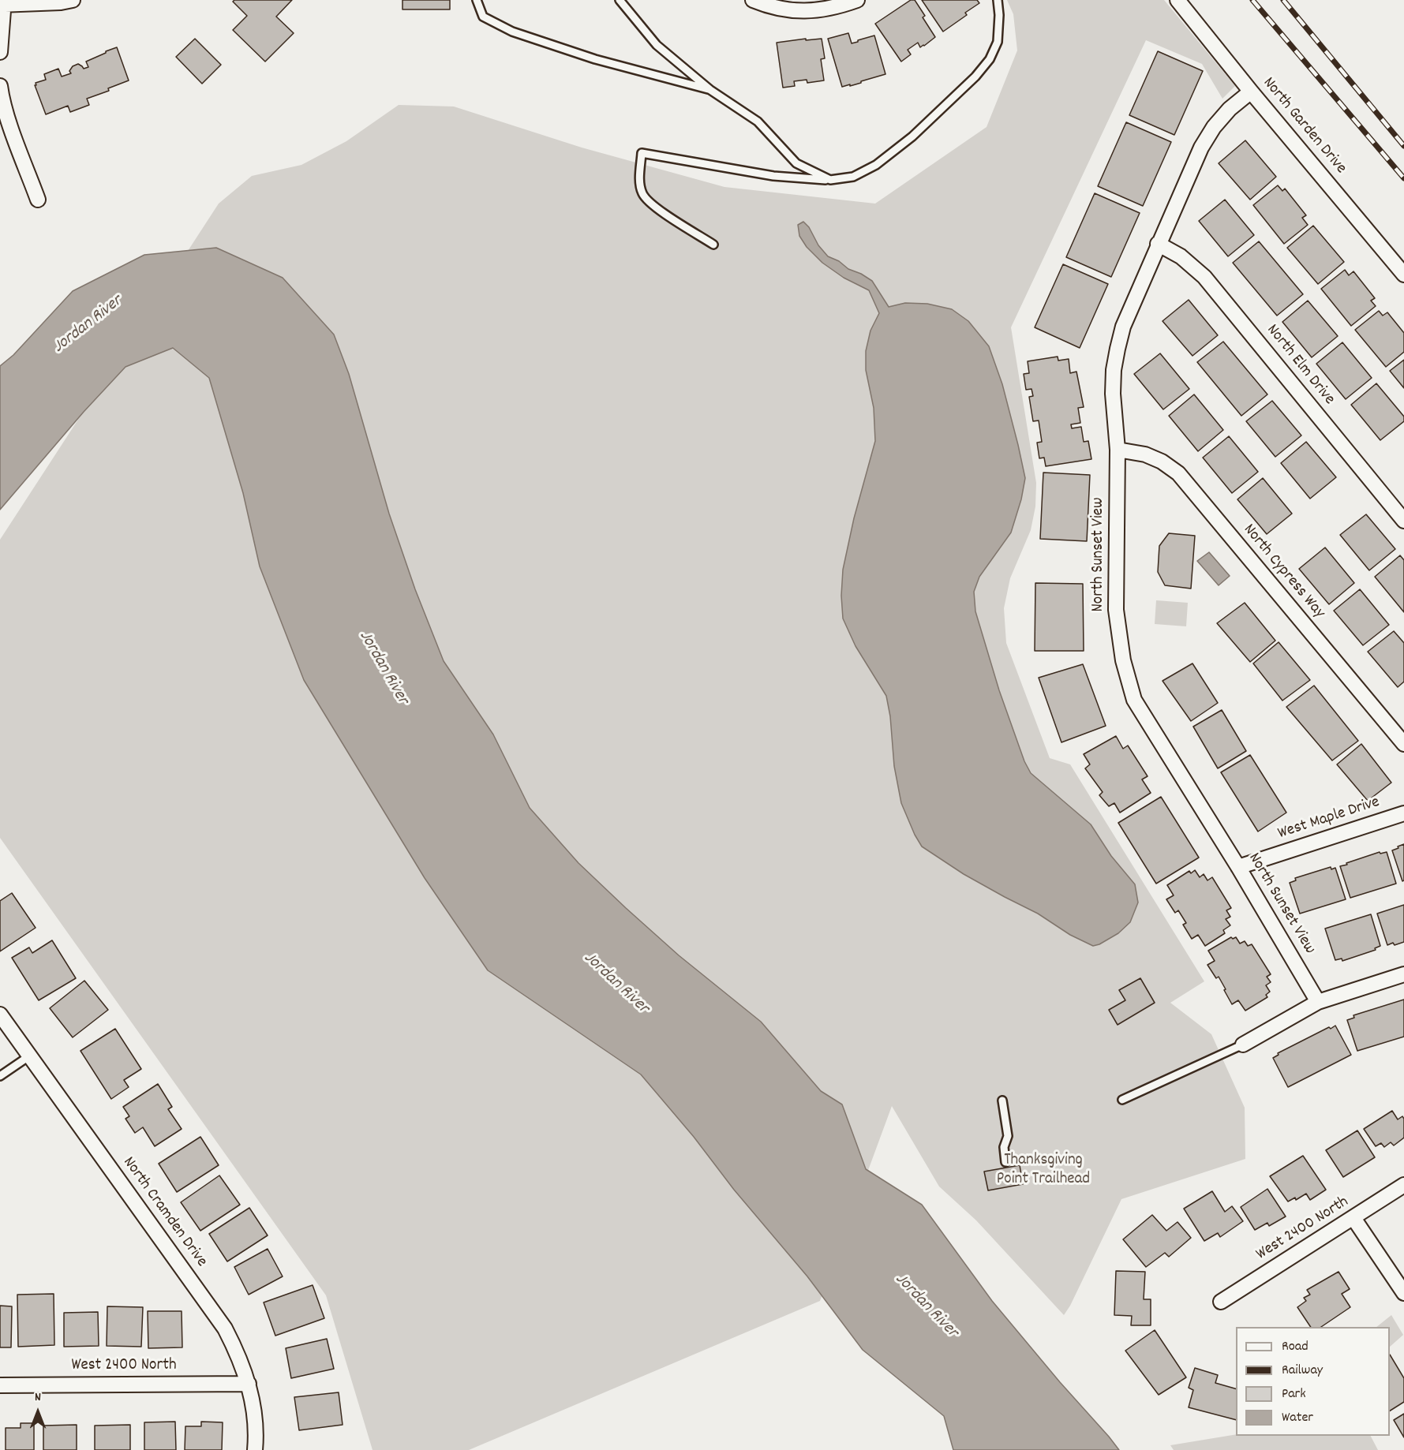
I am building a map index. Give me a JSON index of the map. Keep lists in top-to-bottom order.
{
  "streets": {
    "street": [
      "North Garden Drive",
      "North Elm Drive",
      "North Sunset View",
      "North Cypress Way",
      "West Maple Drive",
      "North Cramden Drive",
      "West 2400 North"
    ]
  },
  "crossings": [
    ["North Garden Drive", "North Sunset View"],
    ["North Elm Drive", "North Sunset View"],
    ["North Sunset View", "North Cypress Way"],
    ["North Sunset View", "West Maple Drive"],
    ["North Cramden Drive", "West 2400 North"]
  ],
  "water": ["Jordan River"],
  "parks": ["Thanksgiving Point Trailhead"],
  "legend": [
    "Road",
    "Railway",
    "Park",
    "Water"
  ],
  "north": "top"
}
